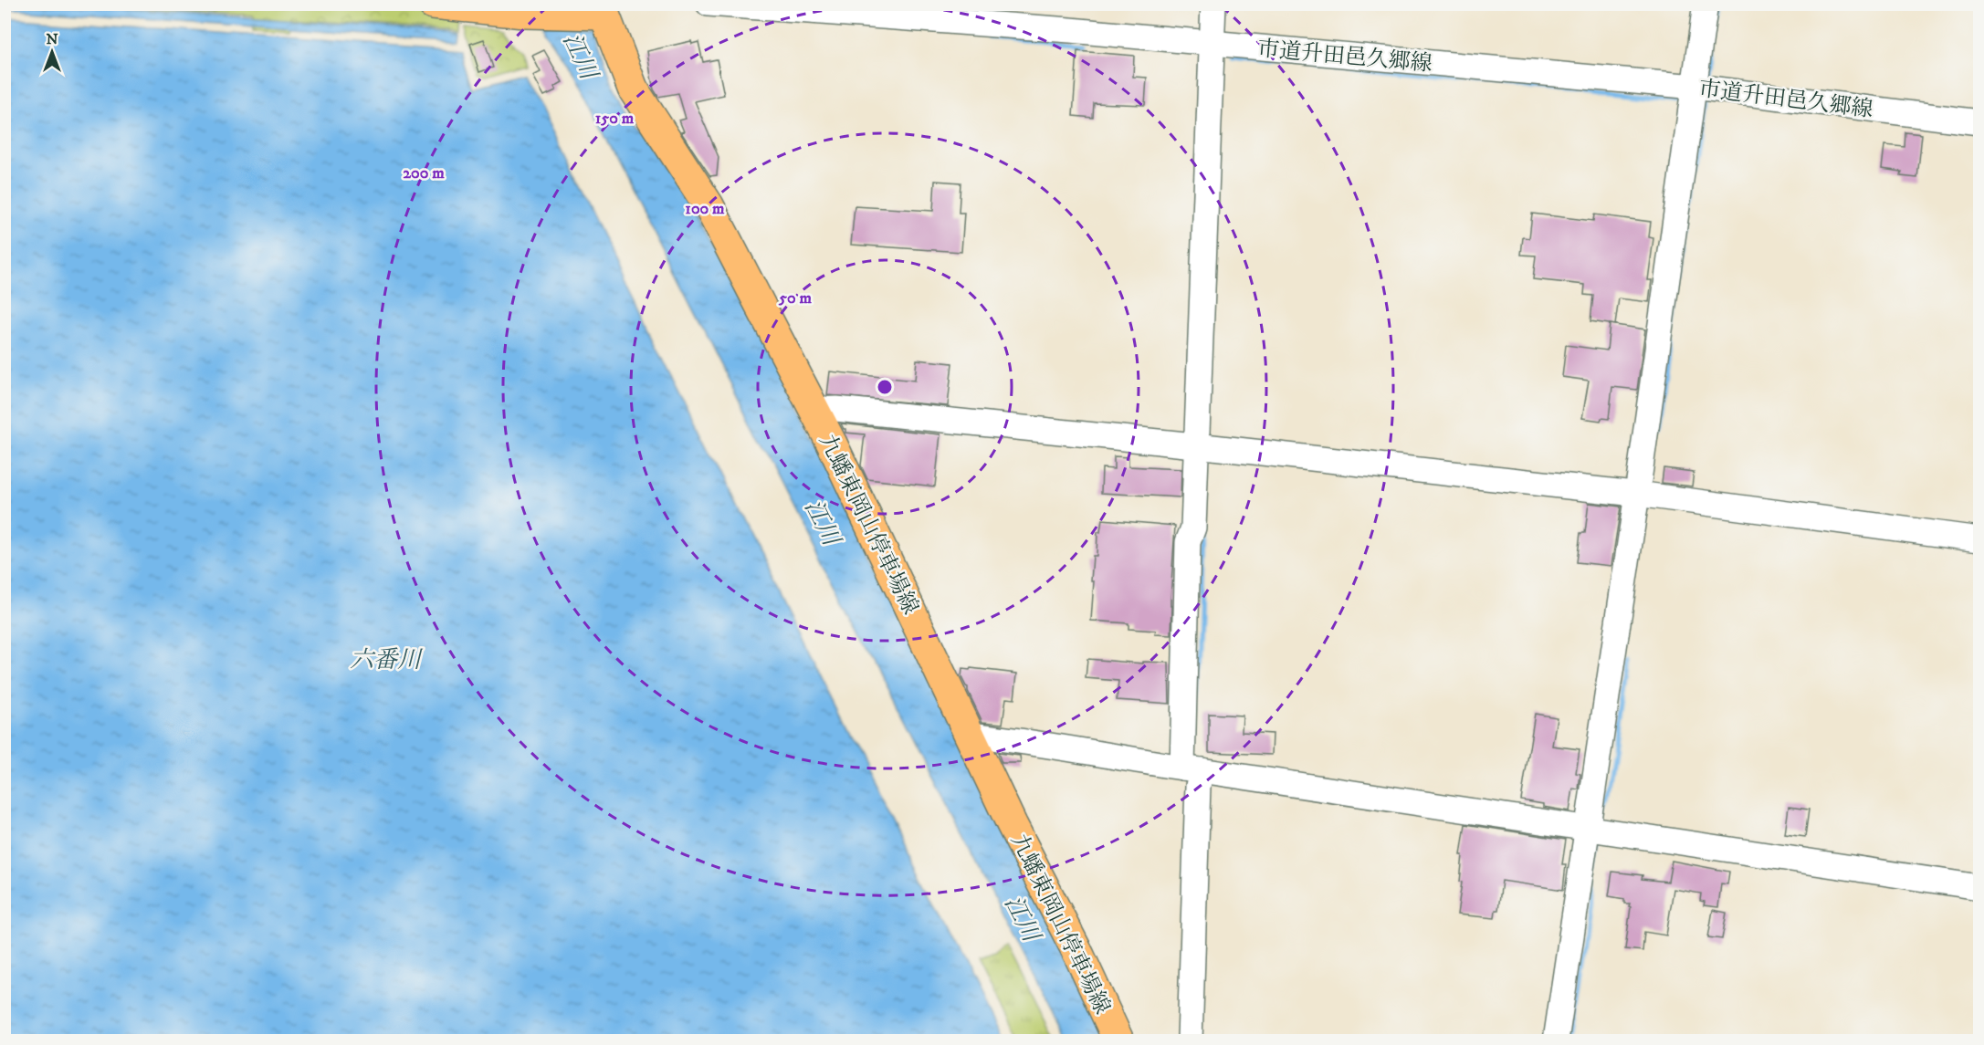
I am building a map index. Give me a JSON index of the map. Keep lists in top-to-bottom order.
{
  "streets": {
    "main road": ["九蟠東岡山停車場線"],
    "street": ["市道升田邑久郷線"]
  },
  "water": ["江川", "六番川"],
  "north": "top",
  "rings": [
    "150 m",
    "200 m",
    "100 m",
    "50 m"
  ]
}
